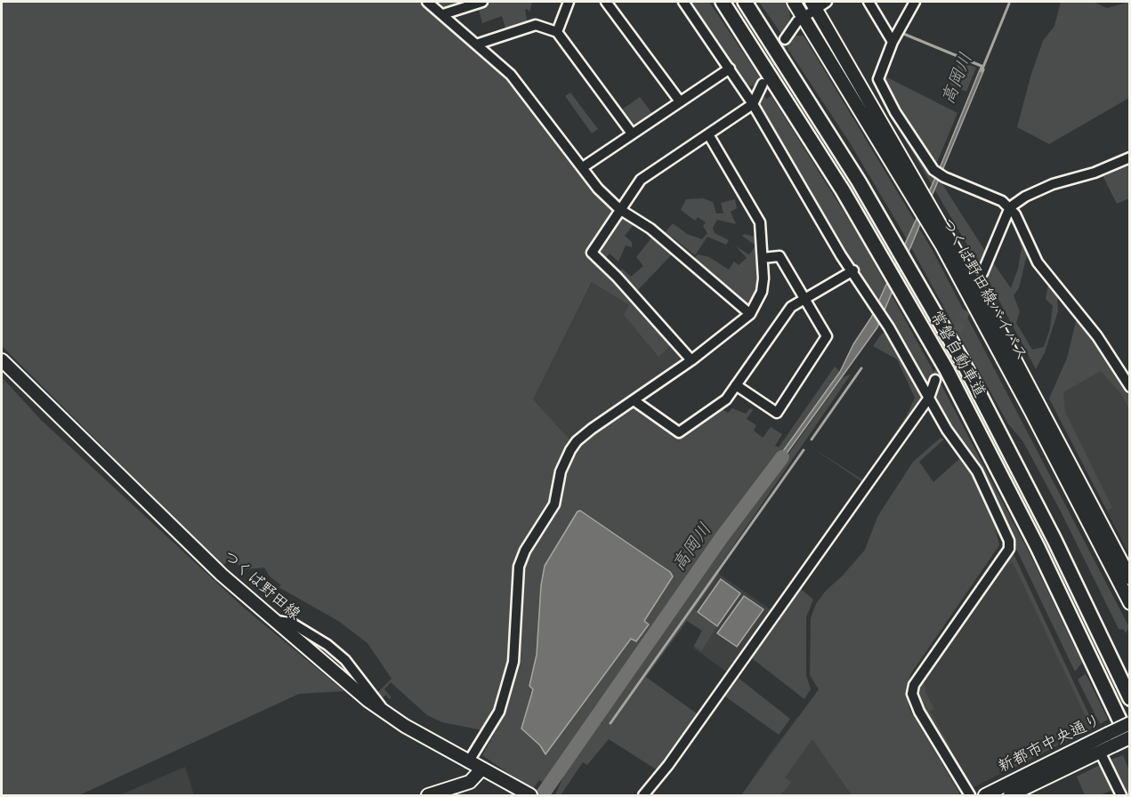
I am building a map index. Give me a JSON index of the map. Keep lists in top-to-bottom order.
{
  "streets": {
    "highway": ["常磐自動車道"],
    "main road": ["つくば野田線バイパス", "つくば野田線", "新都市中央通り"]
  },
  "water": ["高岡川"]
}
